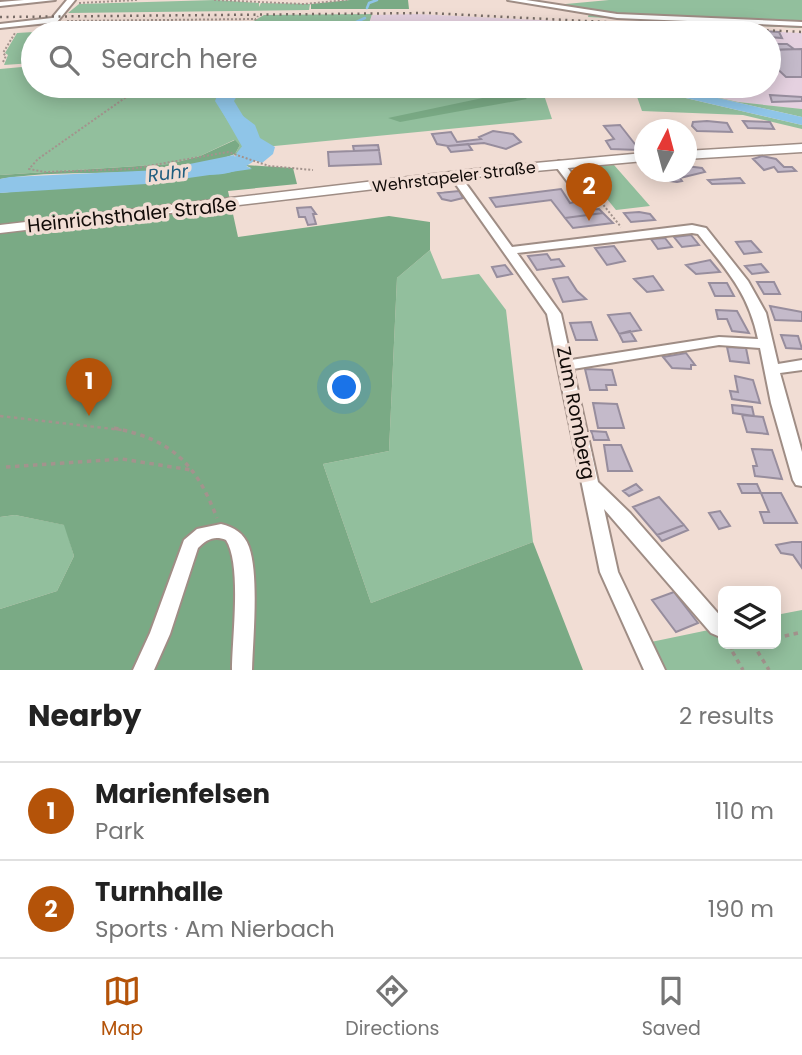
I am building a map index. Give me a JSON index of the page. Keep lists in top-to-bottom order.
{
  "streets": {
    "main road": ["Wehrstapeler Straße", "Heinrichsthaler Straße"],
    "street": ["Zum Romberg"]
  },
  "crossings": [
    ["Wehrstapeler Straße", "Heinrichsthaler Straße"],
    ["Wehrstapeler Straße", "Zum Romberg"]
  ],
  "water": ["Ruhr"],
  "north": "top",
  "page": {
    "search": "Search here",
    "pins": ["2", "1"],
    "heading": ["Nearby", "2 results"],
    "list": [
      {
        "mark": "1",
        "name": "Marienfelsen",
        "note": "Park",
        "value": "110 m"
      },
      {
        "mark": "2",
        "name": "Turnhalle",
        "note": "Sports · Am Nierbach",
        "value": "190 m"
      }
    ],
    "nav": ["Map", "Directions", "Saved"]
  }
}
